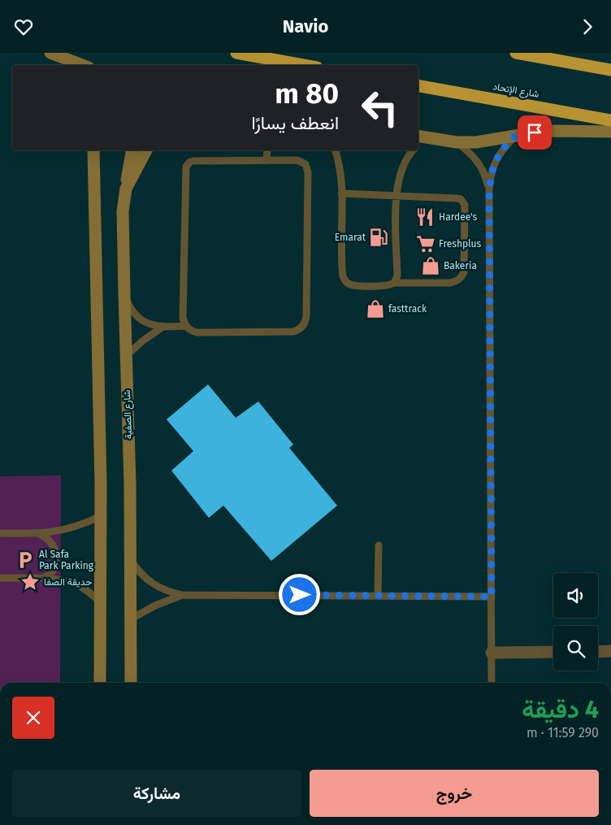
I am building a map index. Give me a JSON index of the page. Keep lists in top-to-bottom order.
{
  "streets": {
    "highway": ["شارع الإتحاد"],
    "main road": ["شارع الصفية"]
  },
  "places": {
    "restaurant": ["Hardee's"],
    "fuel station": ["Emarat"],
    "supermarket": ["Freshplus"],
    "shop": ["Bakeria", "fasttrack"],
    "parking": ["Al Safa Park Parking"],
    "place": ["حديقة الصفا"]
  },
  "page": {
    "header": "Navio",
    "turn": ["80 m", "انعطف يسارًا"],
    "heading": ["4 دقيقة", "290 m · 11:59"],
    "buttons": ["خروج", "مشاركة"]
  }
}
